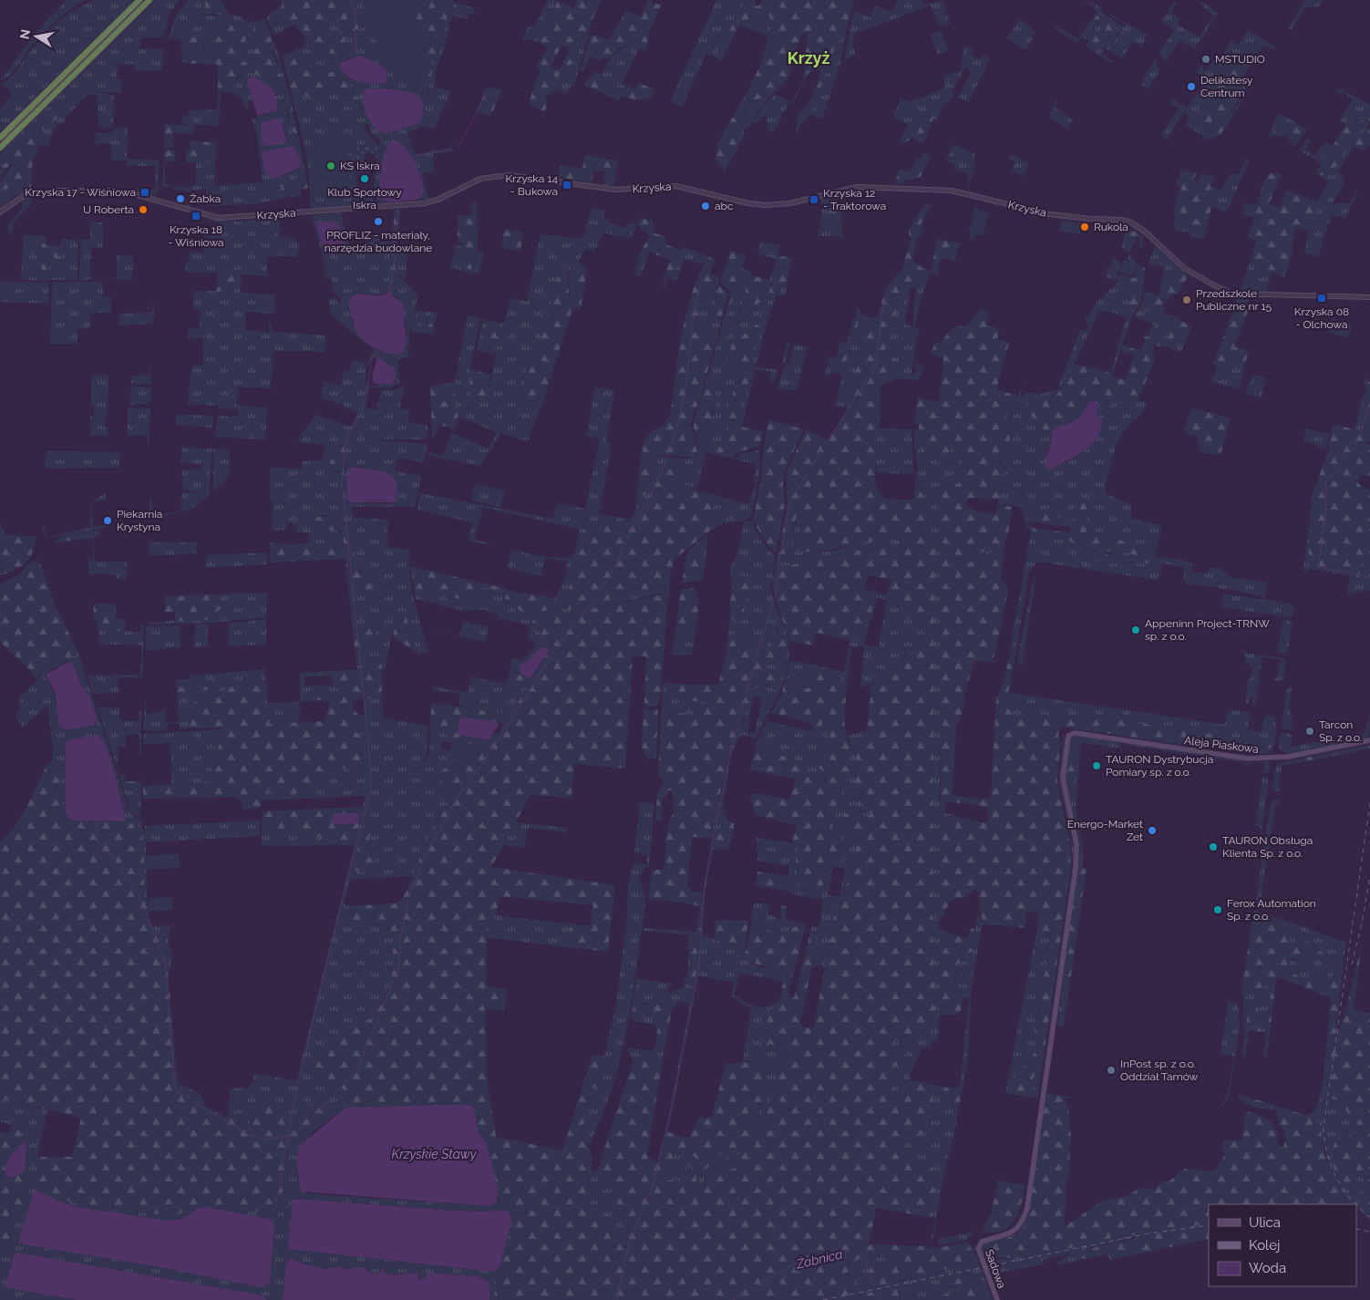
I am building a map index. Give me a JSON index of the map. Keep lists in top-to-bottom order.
{
  "streets": {
    "main road": ["Aleja Piaskowa", "Sadowa"],
    "street": ["Krzyska"]
  },
  "crossings": [
    ["Aleja Piaskowa", "Sadowa"]
  ],
  "districts": ["Krzyż"],
  "water": ["Krzyskie Stawy", "Żabnica"],
  "places": {
    "other": [
      "MSTUDIO",
      "Delikatesy Centrum",
      "KS Iskra",
      "Klub Sportowy Iskra",
      "Żabka",
      "abc",
      "U Roberta",
      "PROFLIZ - materiały, narzędzia budowlane",
      "Rukola",
      "Przedszkole Publiczne nr 15",
      "Piekarnia Krystyna",
      "Appeninn Project-TRNW sp. z o.o.",
      "Tarcon Sp. z o.o.",
      "TAURON Dystrybucja Pomiary sp. z o.o.",
      "Energo-Market Zet",
      "TAURON Obsługa Klienta Sp. z o.o.",
      "Ferox Automation Sp. z o.o.",
      "InPost sp. z o.o. Oddział Tarnów"
    ],
    "transit": [
      "Krzyska 14 - Bukowa",
      "Krzyska 17 - Wiśniowa",
      "Krzyska 12 - Traktorowa",
      "Krzyska 18 - Wiśniowa",
      "Krzyska 08 - Olchowa"
    ]
  },
  "legend": ["Ulica", "Kolej", "Woda"],
  "north": "left"
}
